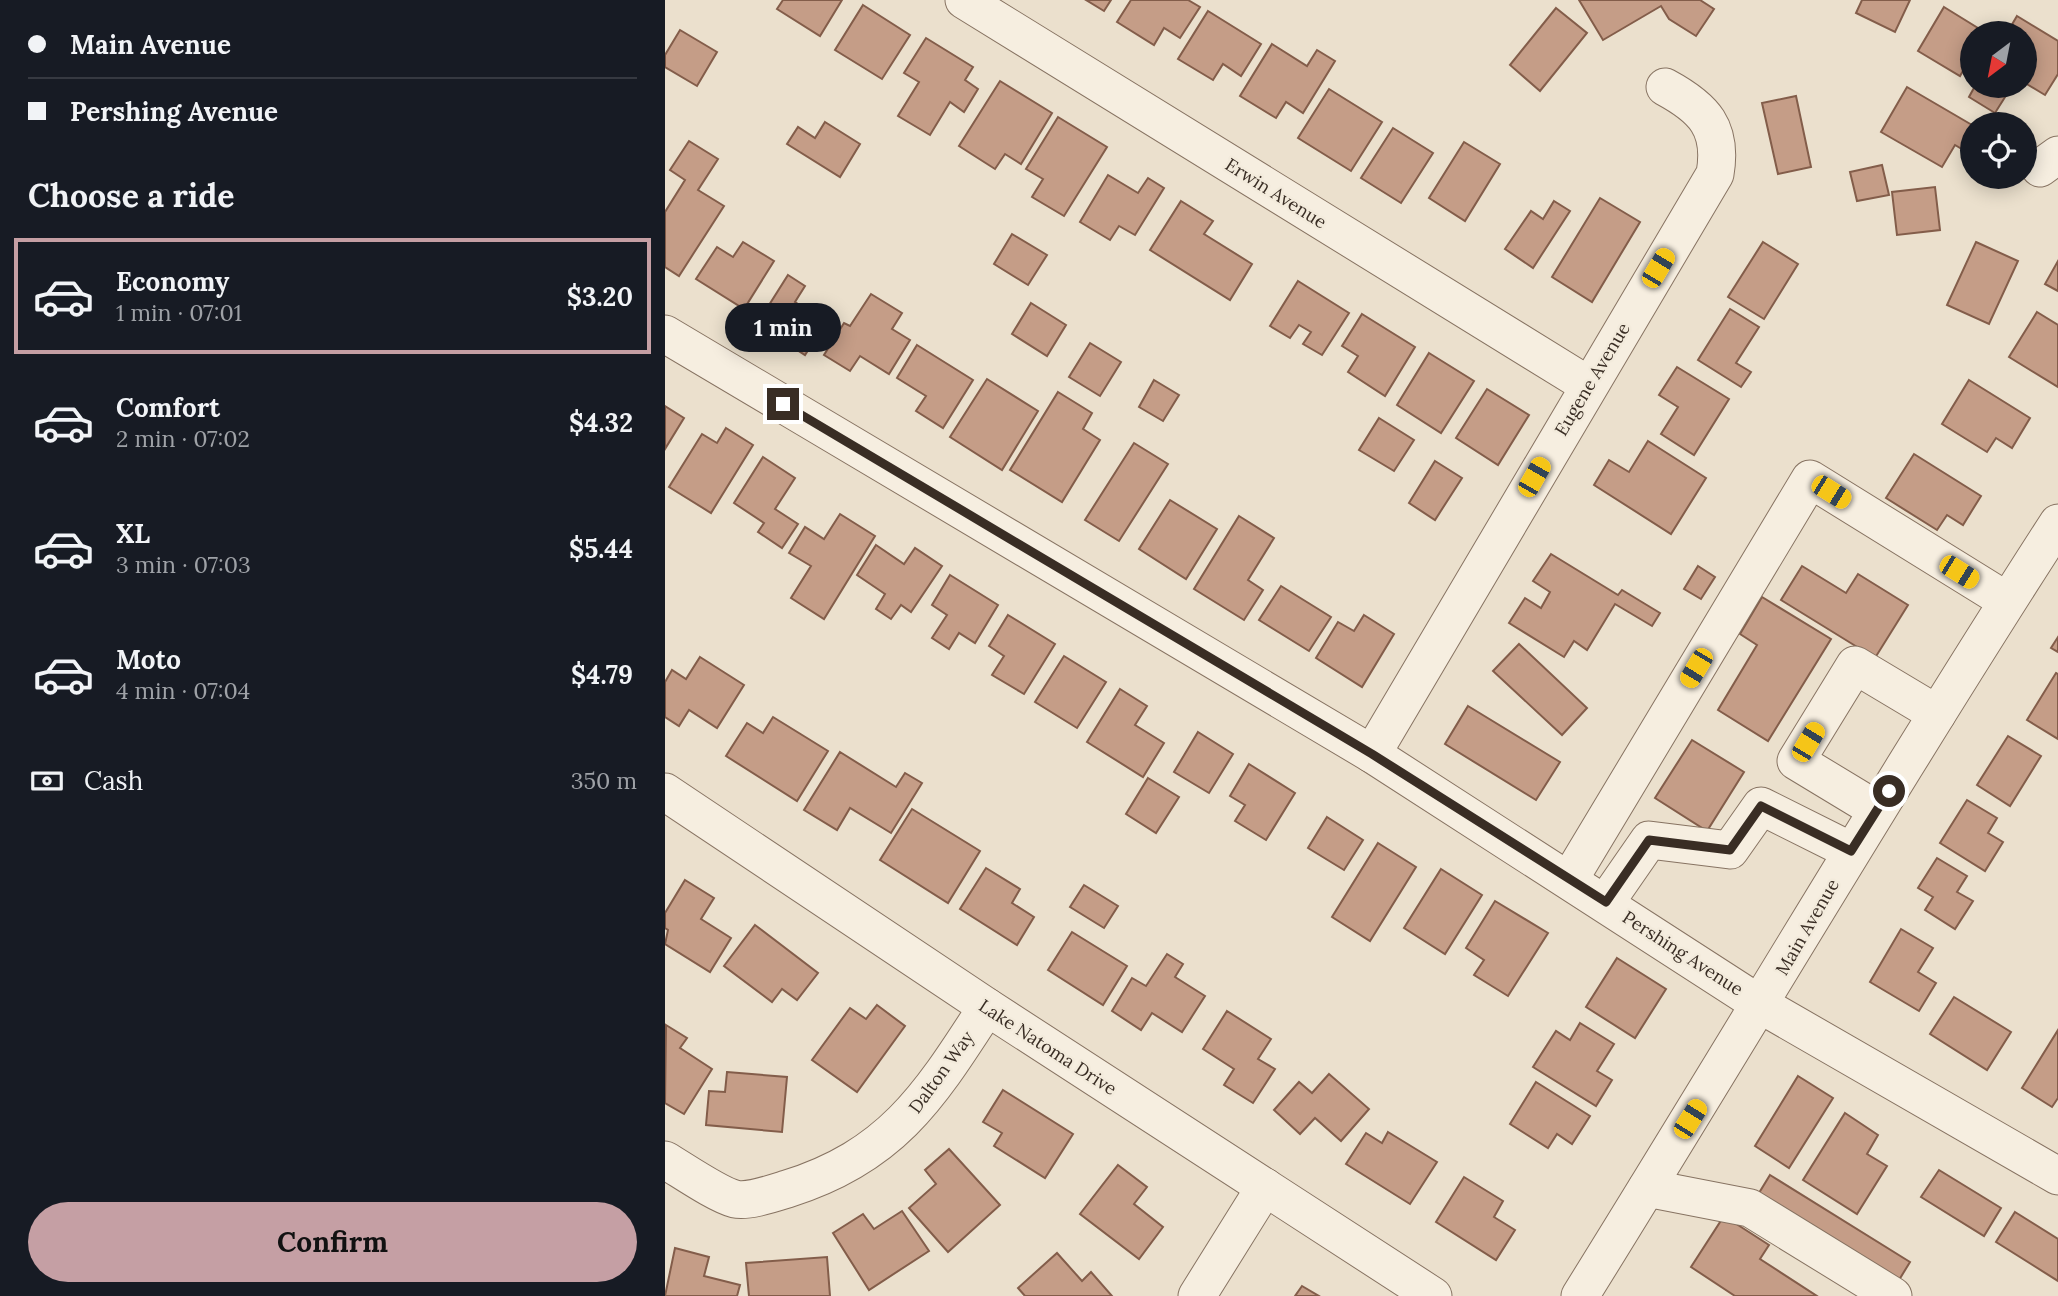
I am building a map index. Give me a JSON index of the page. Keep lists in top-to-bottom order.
{
  "streets": {
    "street": [
      "Erwin Avenue",
      "Eugene Avenue",
      "Main Avenue",
      "Pershing Avenue",
      "Lake Natoma Drive",
      "Dalton Way"
    ]
  },
  "crossings": [
    ["Erwin Avenue", "Eugene Avenue"],
    ["Eugene Avenue", "Pershing Avenue"],
    ["Main Avenue", "Pershing Avenue"],
    ["Lake Natoma Drive", "Dalton Way"]
  ],
  "north": "bottom left",
  "page": {
    "banner": ["Main Avenue", "Pershing Avenue"],
    "heading": "Choose a ride",
    "list": [
      {
        "name": "Economy",
        "note": "1 min · 07:01",
        "value": "$3.20"
      },
      {
        "name": "Comfort",
        "note": "2 min · 07:02",
        "value": "$4.32"
      },
      {
        "name": "XL",
        "note": "3 min · 07:03",
        "value": "$5.44"
      },
      {
        "name": "Moto",
        "note": "4 min · 07:04",
        "value": "$4.79"
      }
    ],
    "bubble": "1 min",
    "pay": ["Cash", "350 m"],
    "buttons": "Confirm"
  }
}
